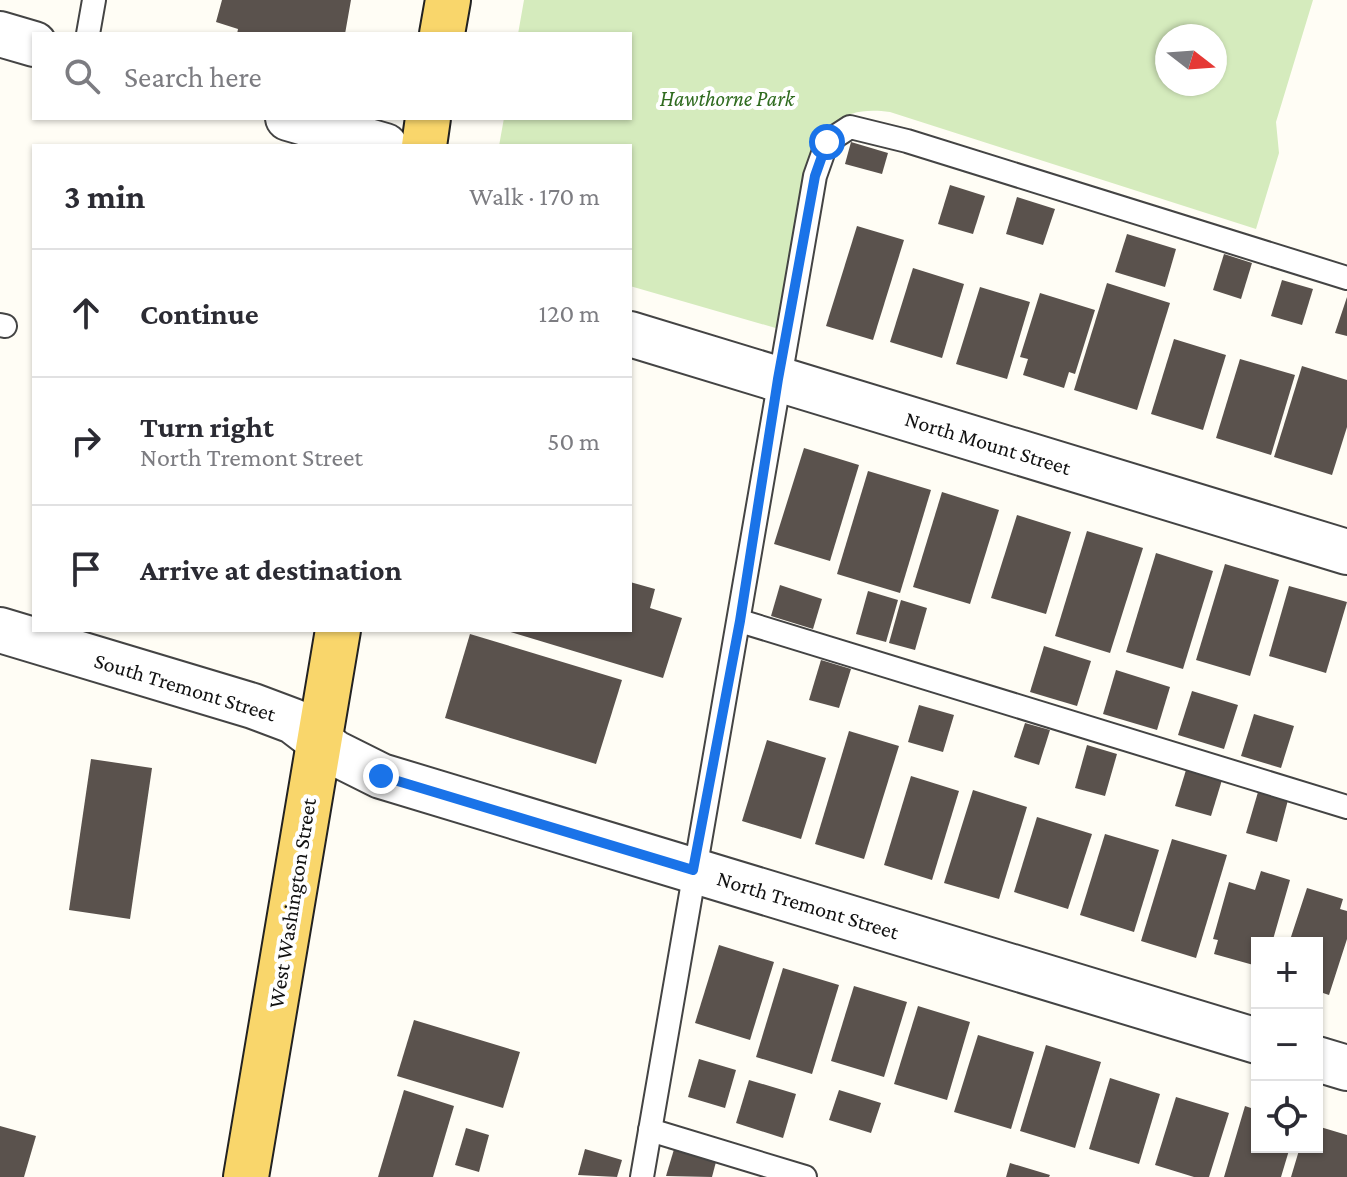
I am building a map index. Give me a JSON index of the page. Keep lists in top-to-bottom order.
{
  "streets": {
    "main road": ["West Washington Street"],
    "street": ["North Mount Street", "South Tremont Street", "North Tremont Street"]
  },
  "crossings": [
    ["South Tremont Street", "West Washington Street"],
    ["South Tremont Street", "North Tremont Street"],
    ["West Washington Street", "North Tremont Street"]
  ],
  "parks": ["Hawthorne Park"],
  "north": "right",
  "page": {
    "search": "Search here",
    "heading": ["3 min", "Walk · 170 m"],
    "list": [
      ["Continue", "120 m"],
      ["Turn right", "North Tremont Street", "50 m"],
      "Arrive at destination"
    ],
    "map_buttons": ["+", "−"]
  }
}
